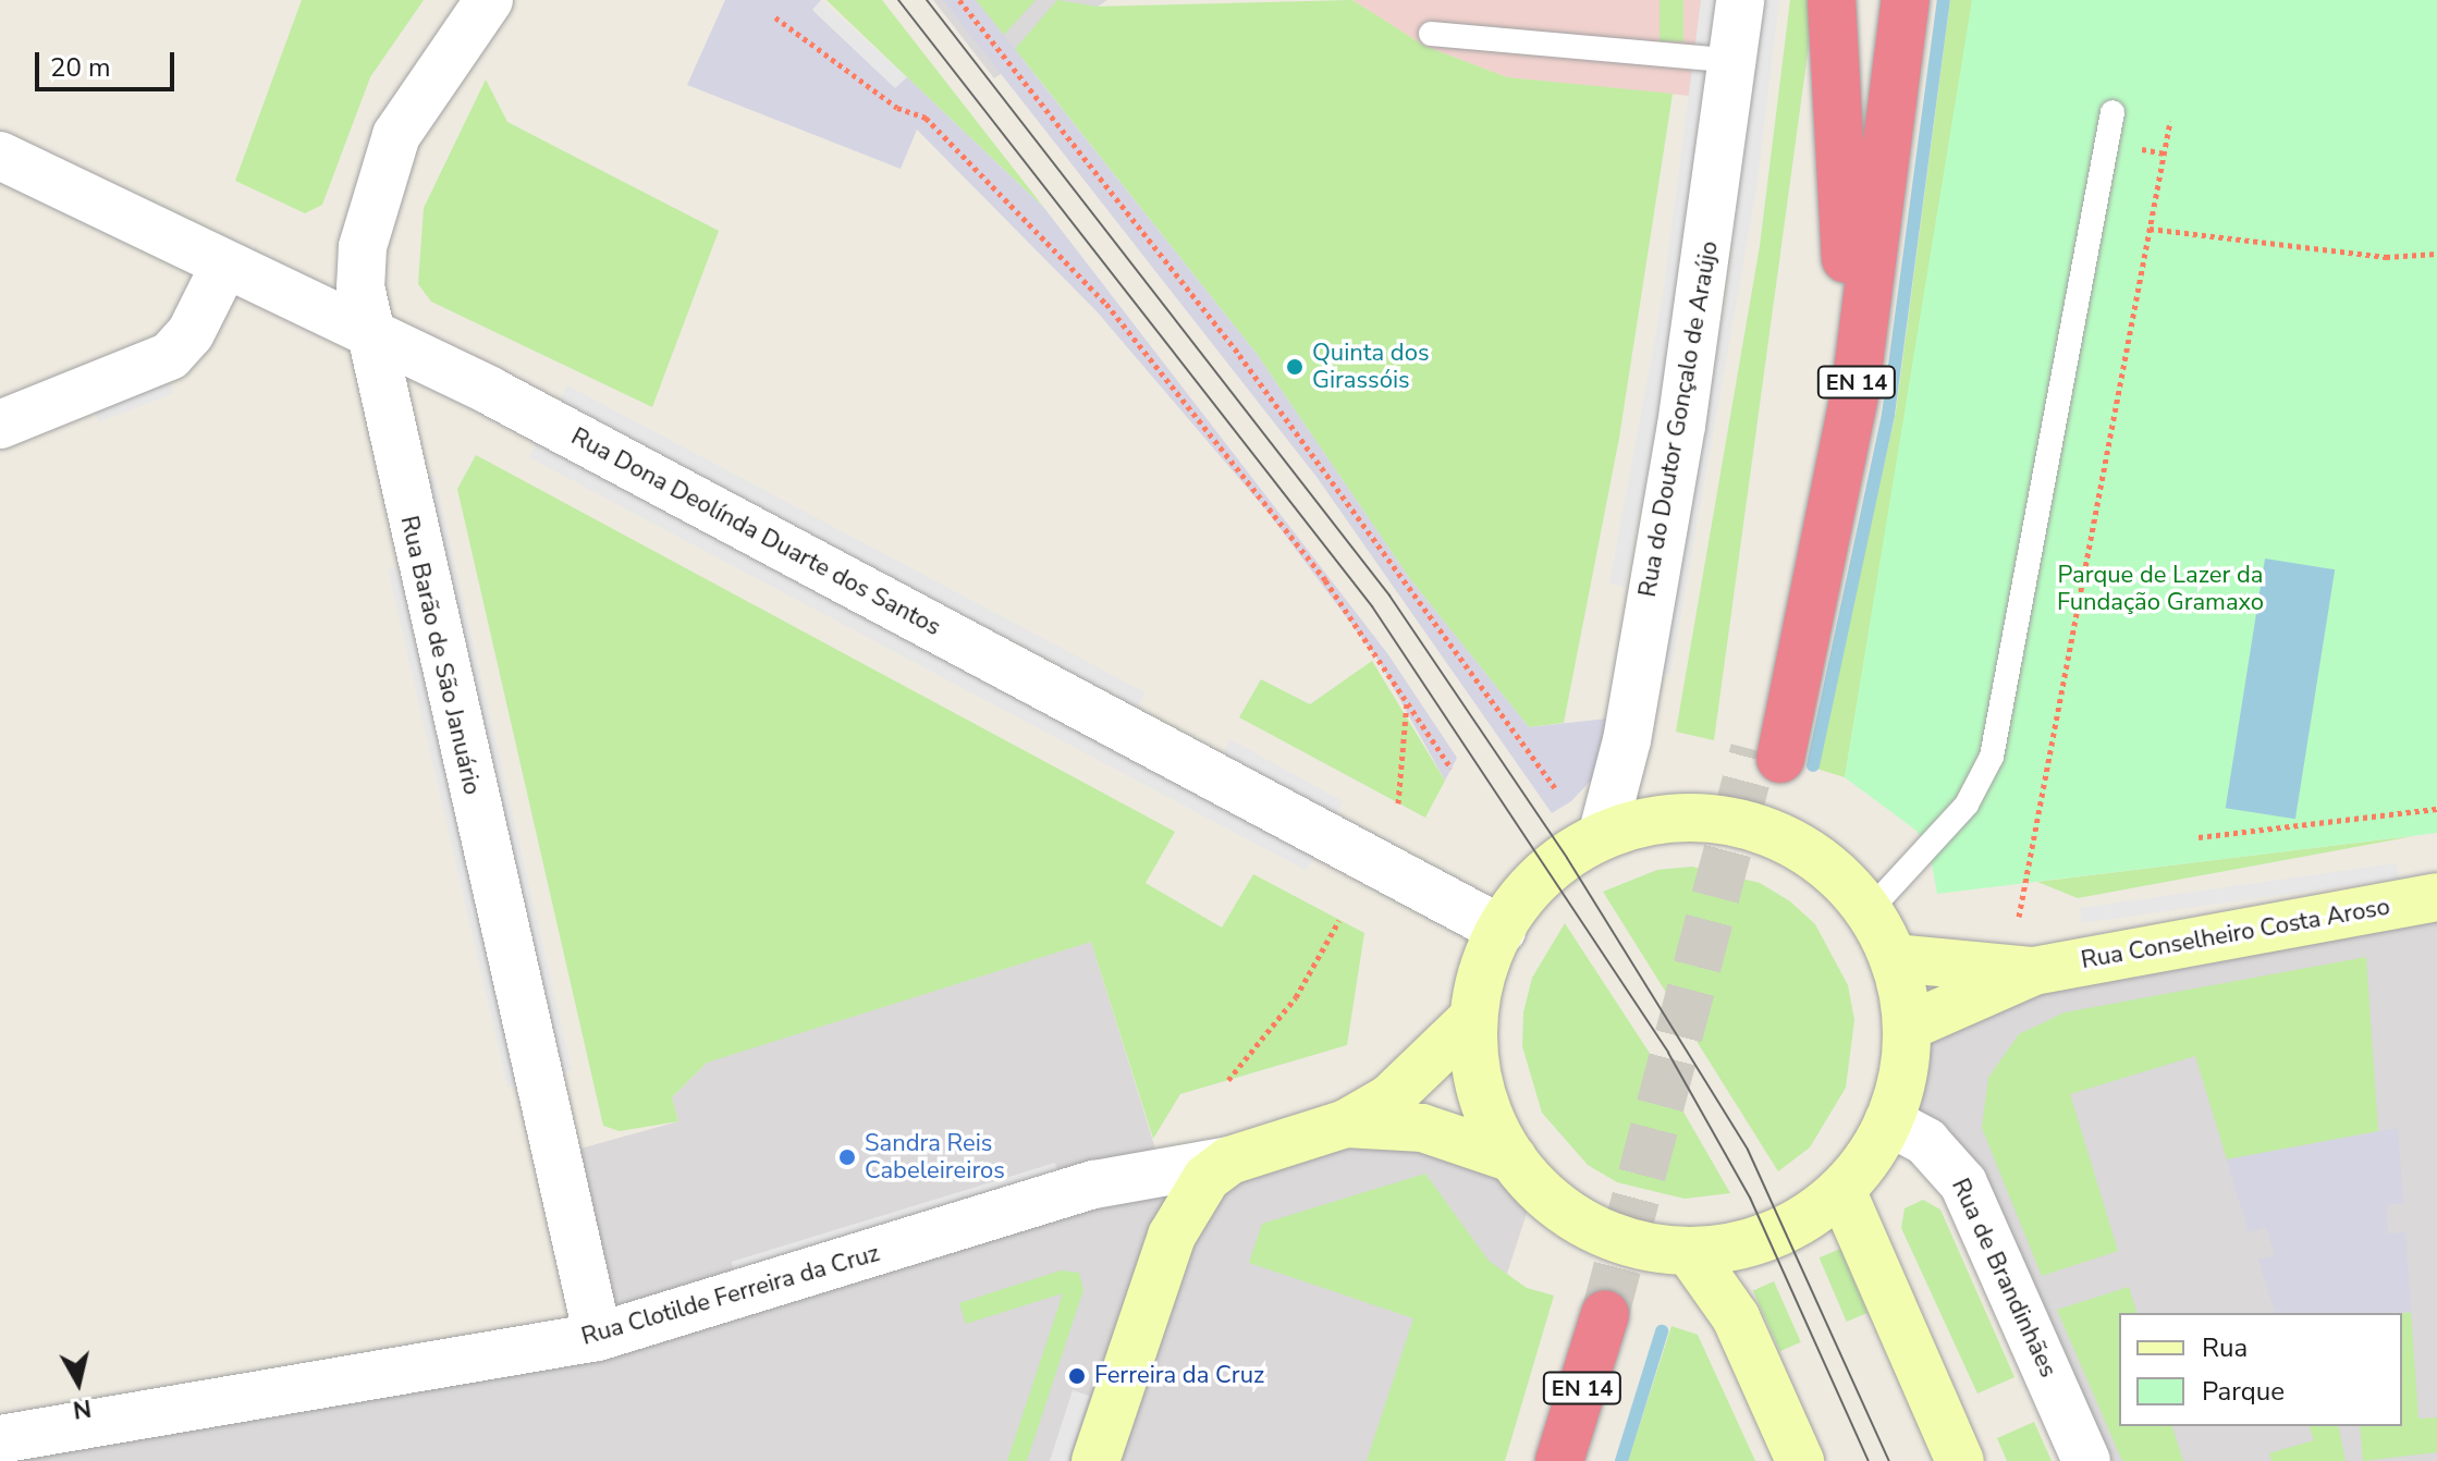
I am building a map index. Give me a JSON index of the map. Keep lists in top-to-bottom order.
{
  "streets": {
    "highway": ["EN 14"],
    "main road": ["Rua Conselheiro Costa Aroso", "Rua Clotilde Ferreira da Cruz"],
    "street": [
      "Rua do Doutor Gonçalo de Araújo",
      "Rua Dona Deolínda Duarte dos Santos",
      "Rua Barão de São Januário",
      "Rua de Brandinhães"
    ]
  },
  "crossings": [
    ["Rua Dona Deolínda Duarte dos Santos", "Rua Barão de São Januário"],
    ["Rua Barão de São Januário", "Rua Clotilde Ferreira da Cruz"]
  ],
  "parks": ["Parque de Lazer da Fundação Gramaxo"],
  "places": ["Quinta dos Girassóis", "Sandra Reis Cabeleireiros", "Ferreira da Cruz"],
  "legend": ["Rua", "Parque"],
  "scale_bar": "20 m",
  "north": "bottom"
}
